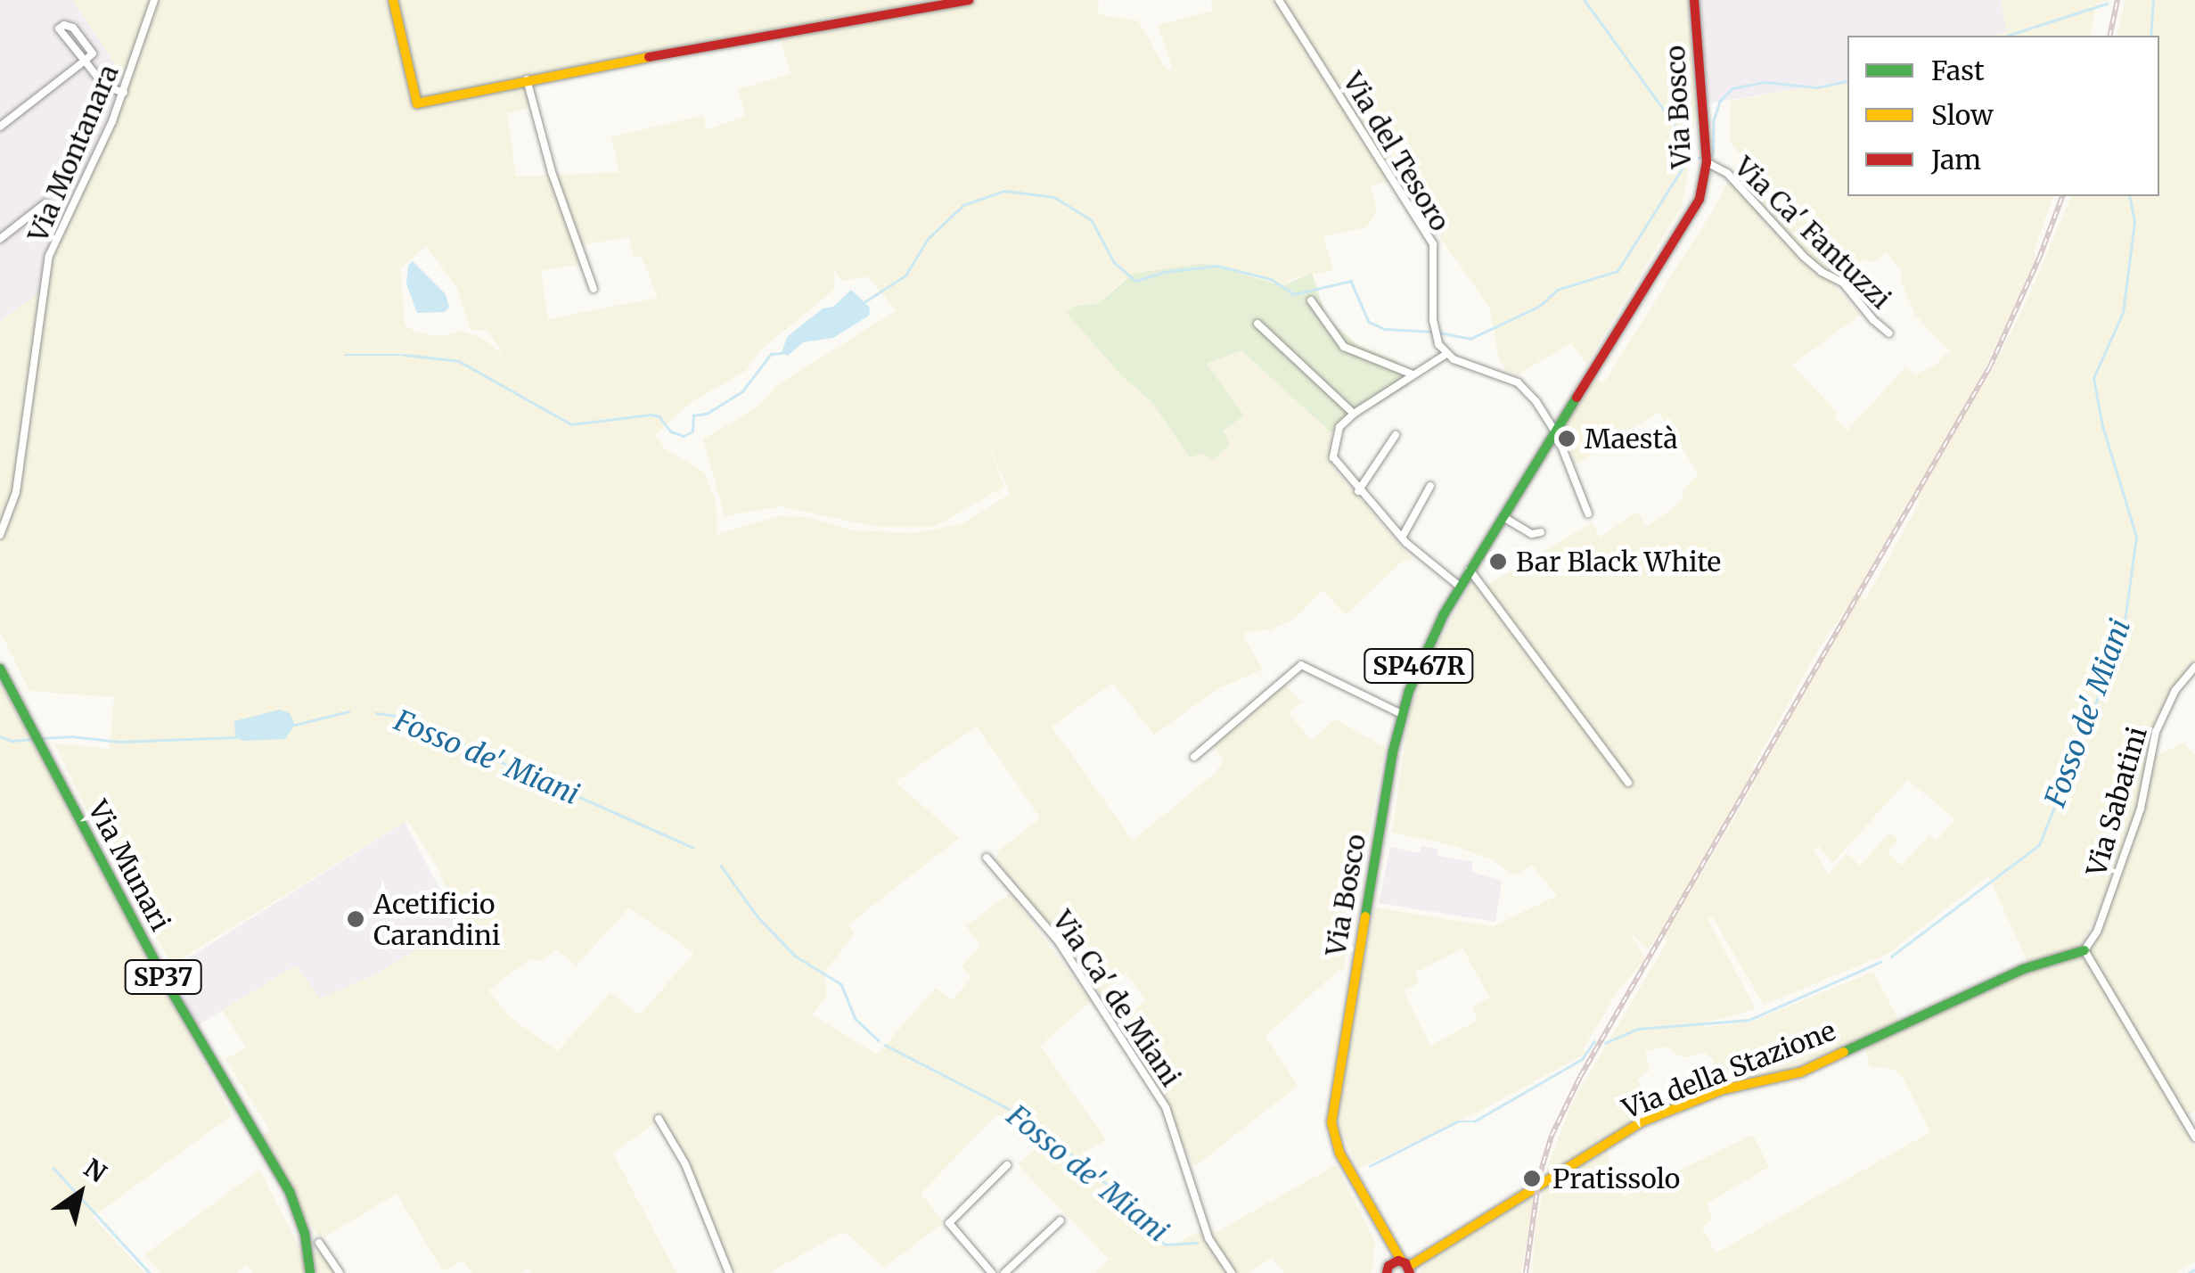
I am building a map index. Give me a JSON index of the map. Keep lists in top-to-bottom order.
{
  "streets": {
    "main road": [
      "Via Bosco",
      "SP467R",
      "Via Munari",
      "SP37",
      "Via della Stazione"
    ],
    "street": [
      "Via del Tesoro",
      "Via Montanara",
      "Via Ca' Fantuzzi",
      "Via Sabatini",
      "Via Ca' de Miani"
    ]
  },
  "crossings": [
    ["Via Bosco", "Via Ca' Fantuzzi"],
    ["Via Bosco", "Via della Stazione"],
    ["Via Sabatini", "Via della Stazione"]
  ],
  "water": ["Fosso de' Miani"],
  "places": [
    "Maestà",
    "Bar Black White",
    "Acetificio Carandini",
    "Pratissolo"
  ],
  "legend": ["Fast", "Slow", "Jam"],
  "north": "top right"
}
